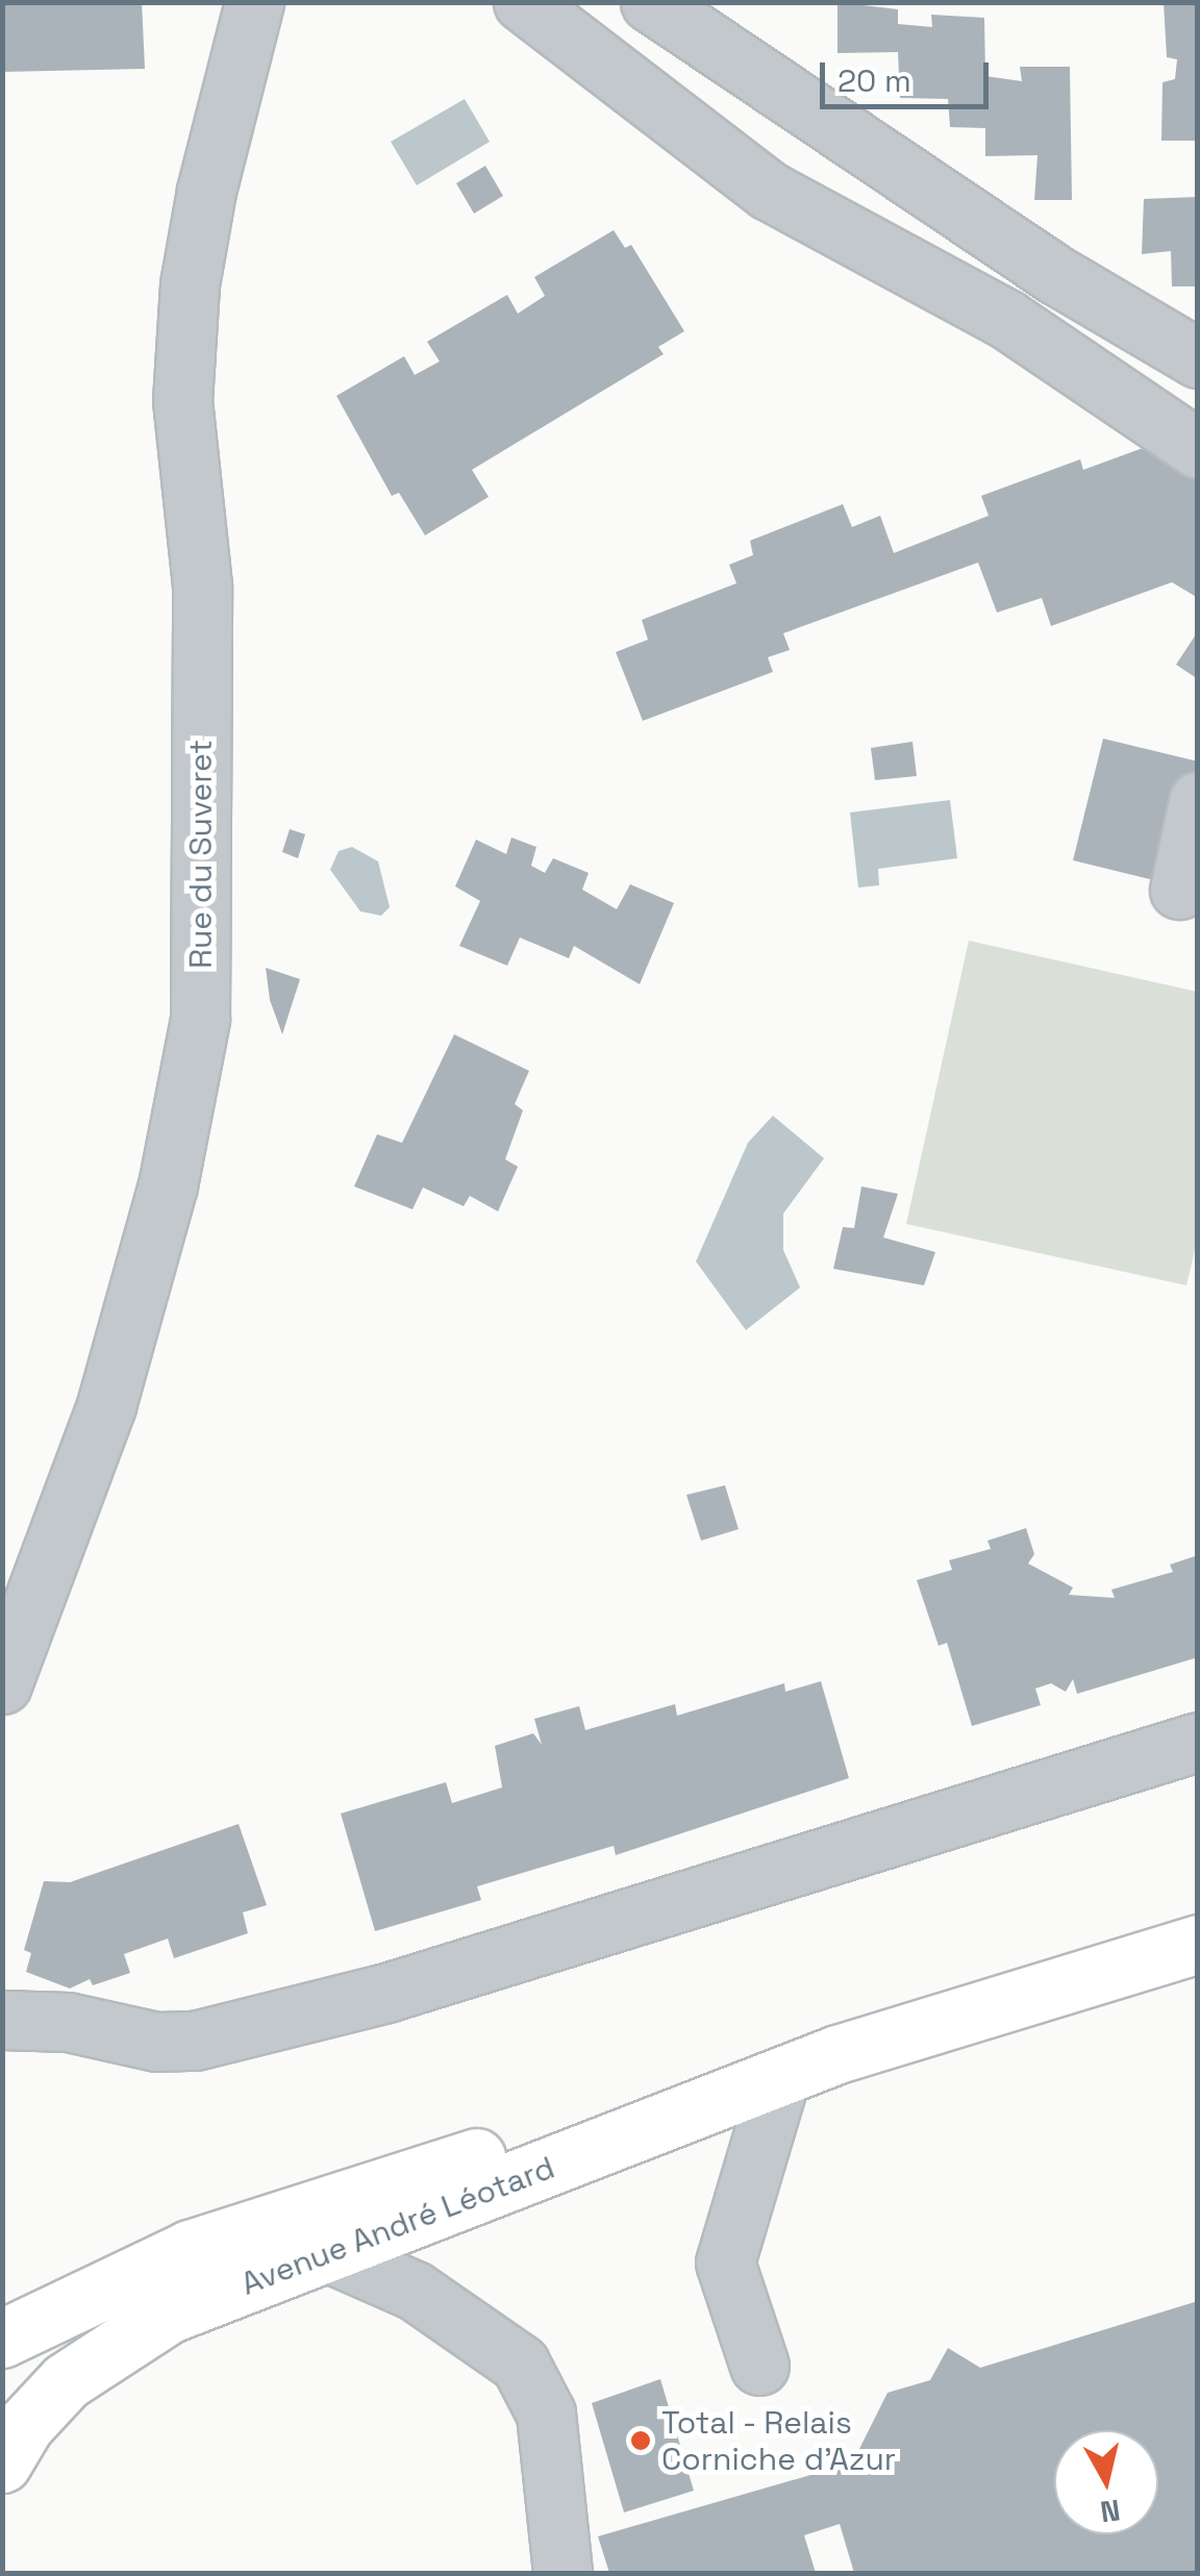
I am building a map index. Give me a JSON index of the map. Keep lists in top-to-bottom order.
{
  "streets": {
    "main road": ["Avenue André Léotard"],
    "street": ["Rue du Suveret"]
  },
  "places": ["Total - Relais Corniche d'Azur"],
  "scale_bar": "20 m",
  "north": "bottom"
}
